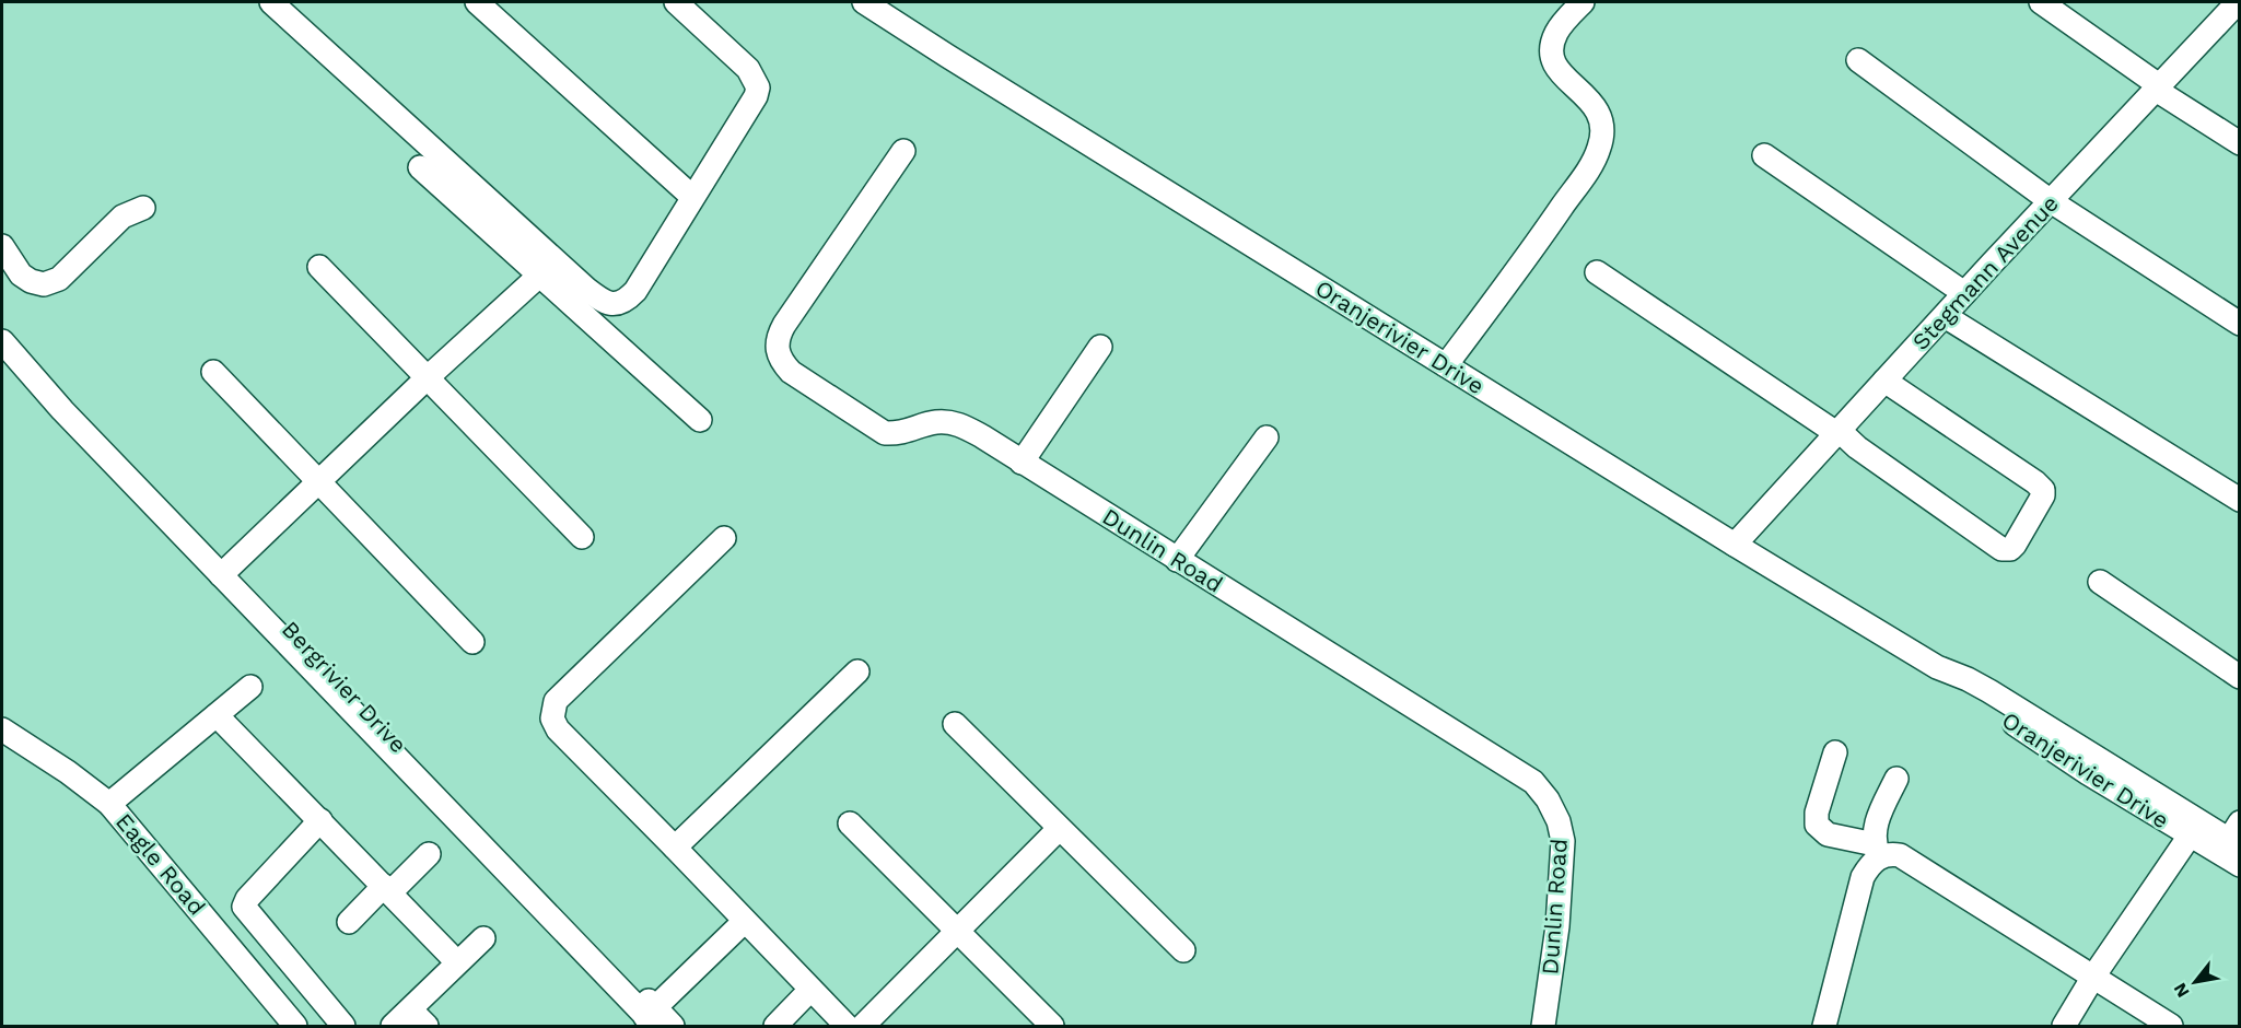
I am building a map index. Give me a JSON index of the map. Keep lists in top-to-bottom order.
{
  "streets": {
    "street": [
      "Stegmann Avenue",
      "Oranjerivier Drive",
      "Dunlin Road",
      "Bergrivier Drive",
      "Eagle Road"
    ]
  },
  "crossings": [
    ["Stegmann Avenue", "Oranjerivier Drive"]
  ],
  "north": "bottom left"
}
